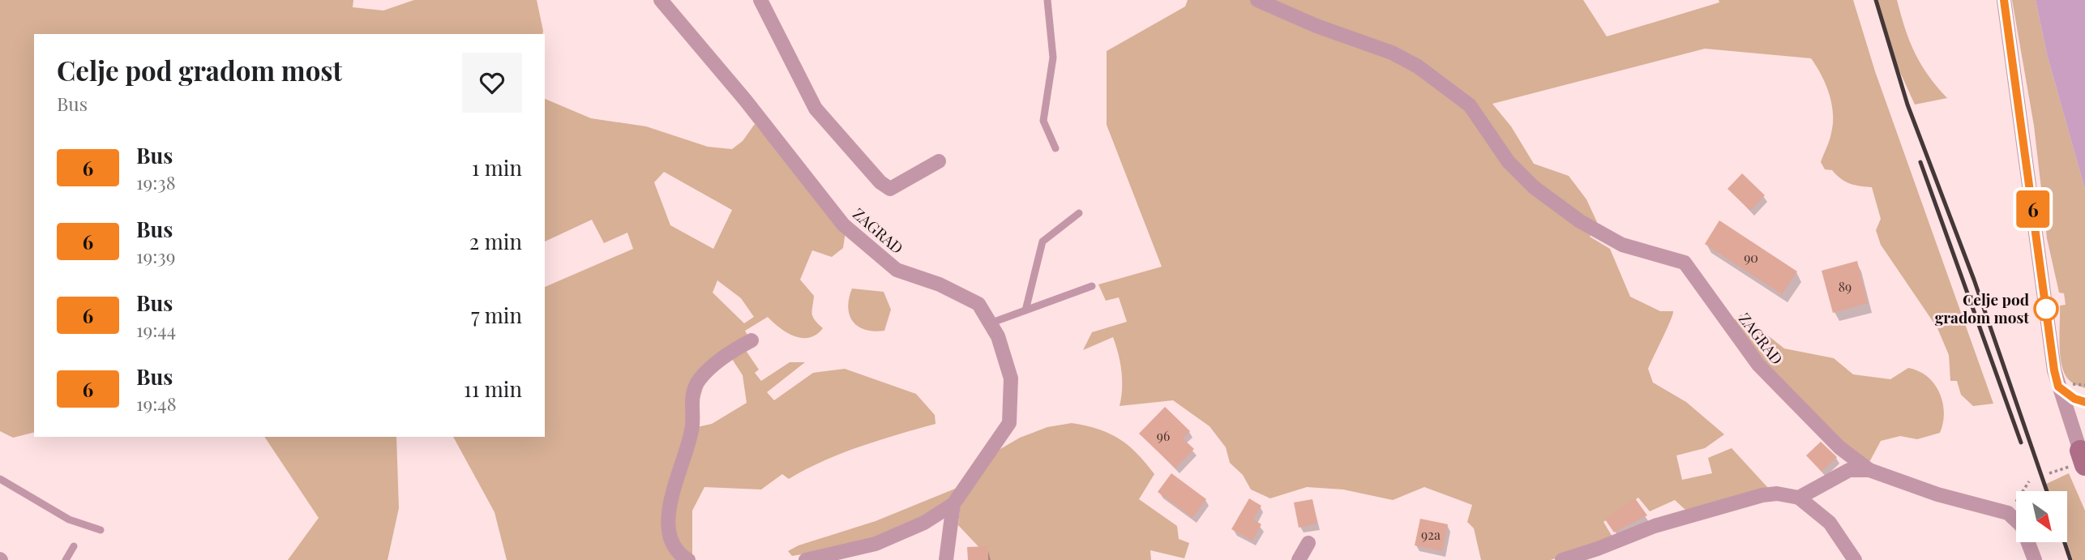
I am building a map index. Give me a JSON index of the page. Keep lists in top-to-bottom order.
{
  "streets": {
    "street": ["ZAGRAD"]
  },
  "places": ["Celje pod gradom most"],
  "lines": ["bus line 6"],
  "house_numbers": [
    "90",
    "89",
    "96",
    "92a"
  ],
  "north": "bottom right",
  "page": {
    "on_map": "6",
    "heading": ["Celje pod gradom most", "Bus"],
    "list": [
      {
        "mark": "6",
        "name": "Bus",
        "note": "19:38",
        "value": "1 min"
      },
      {
        "mark": "6",
        "name": "Bus",
        "note": "19:39",
        "value": "2 min"
      },
      {
        "mark": "6",
        "name": "Bus",
        "note": "19:44",
        "value": "7 min"
      },
      {
        "mark": "6",
        "name": "Bus",
        "note": "19:48",
        "value": "11 min"
      }
    ]
  }
}
